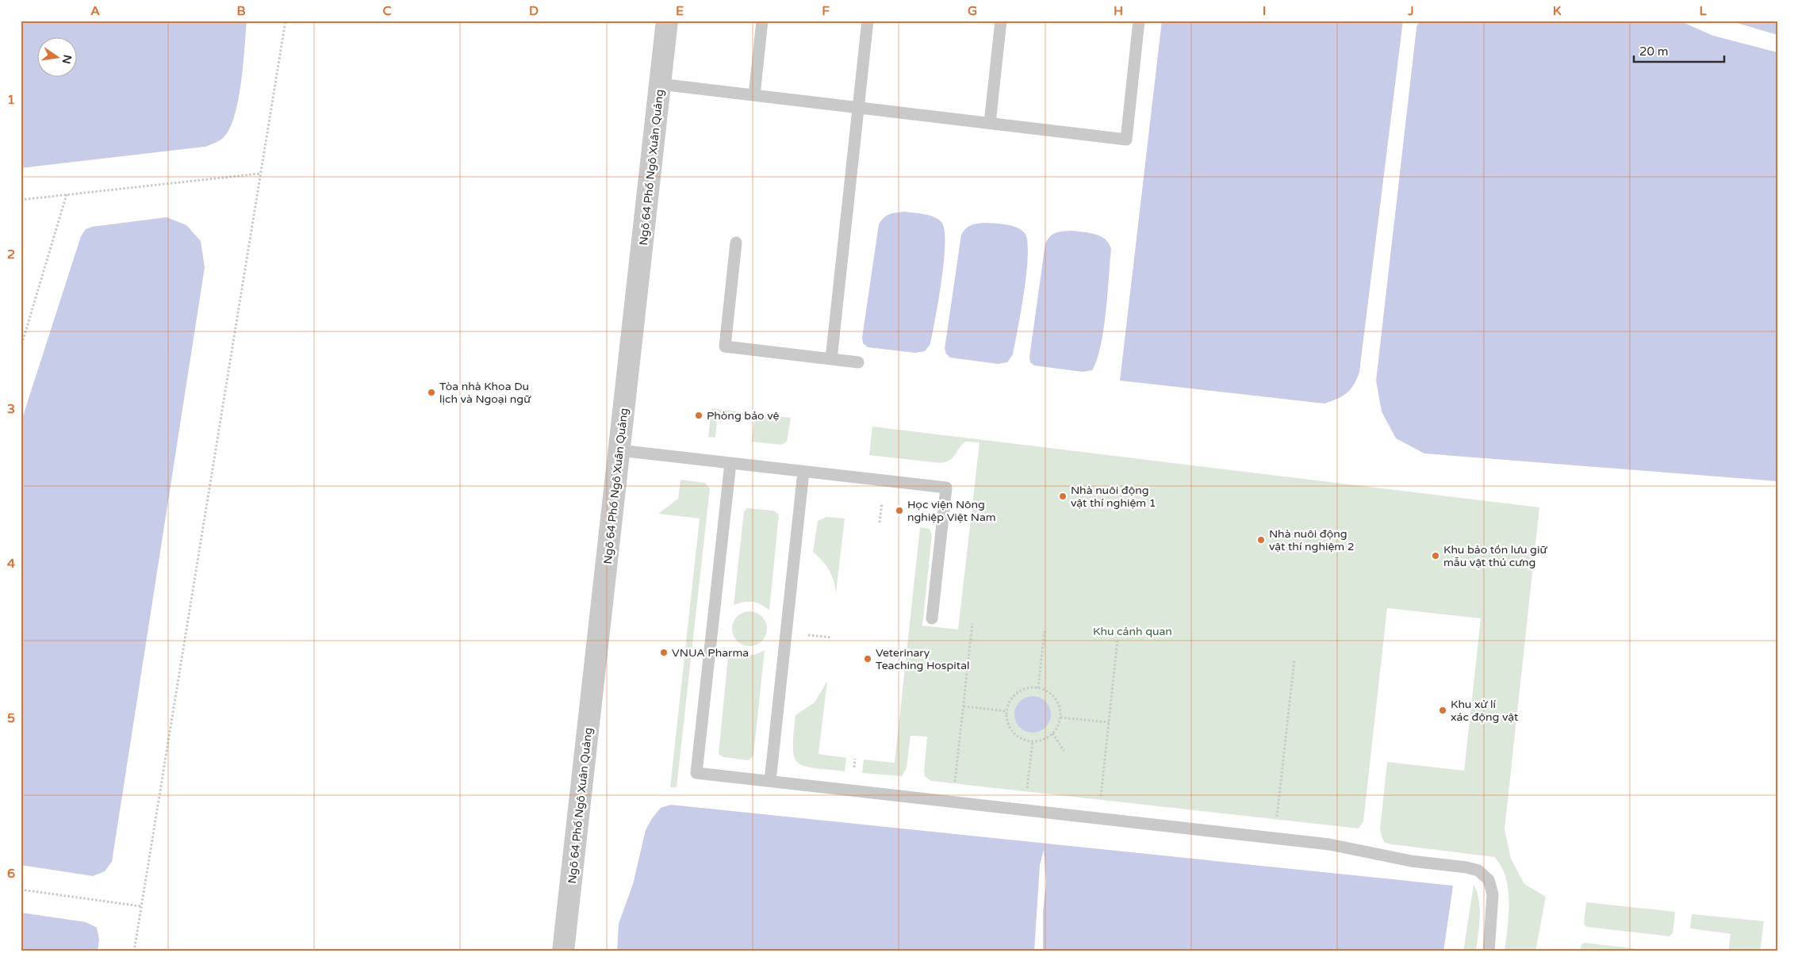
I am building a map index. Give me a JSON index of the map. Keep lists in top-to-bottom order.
{
  "streets": {
    "street": ["Ngõ 64 Phố Ngô Xuân Quảng"]
  },
  "parks": ["Khu cảnh quan"],
  "places": [
    "Tòa nhà Khoa Du lịch và Ngoại ngữ",
    "Phòng bảo vệ",
    "Nhà nuôi động vật thí nghiệm 1",
    "Học viện Nông nghiệp Việt Nam",
    "Nhà nuôi động vật thí nghiệm 2",
    "Khu bảo tồn lưu giữ mẫu vật thú cưng",
    "VNUA Pharma",
    "Veterinary Teaching Hospital",
    "Khu xử lí xác động vật"
  ],
  "scale_bar": "20 m",
  "north": "right",
  "grid": {
    "columns": [
      "A",
      "B",
      "C",
      "D",
      "E",
      "F",
      "G",
      "H",
      "I",
      "J",
      "K",
      "L"
    ],
    "rows": [
      "1",
      "2",
      "3",
      "4",
      "5",
      "6"
    ]
  }
}
